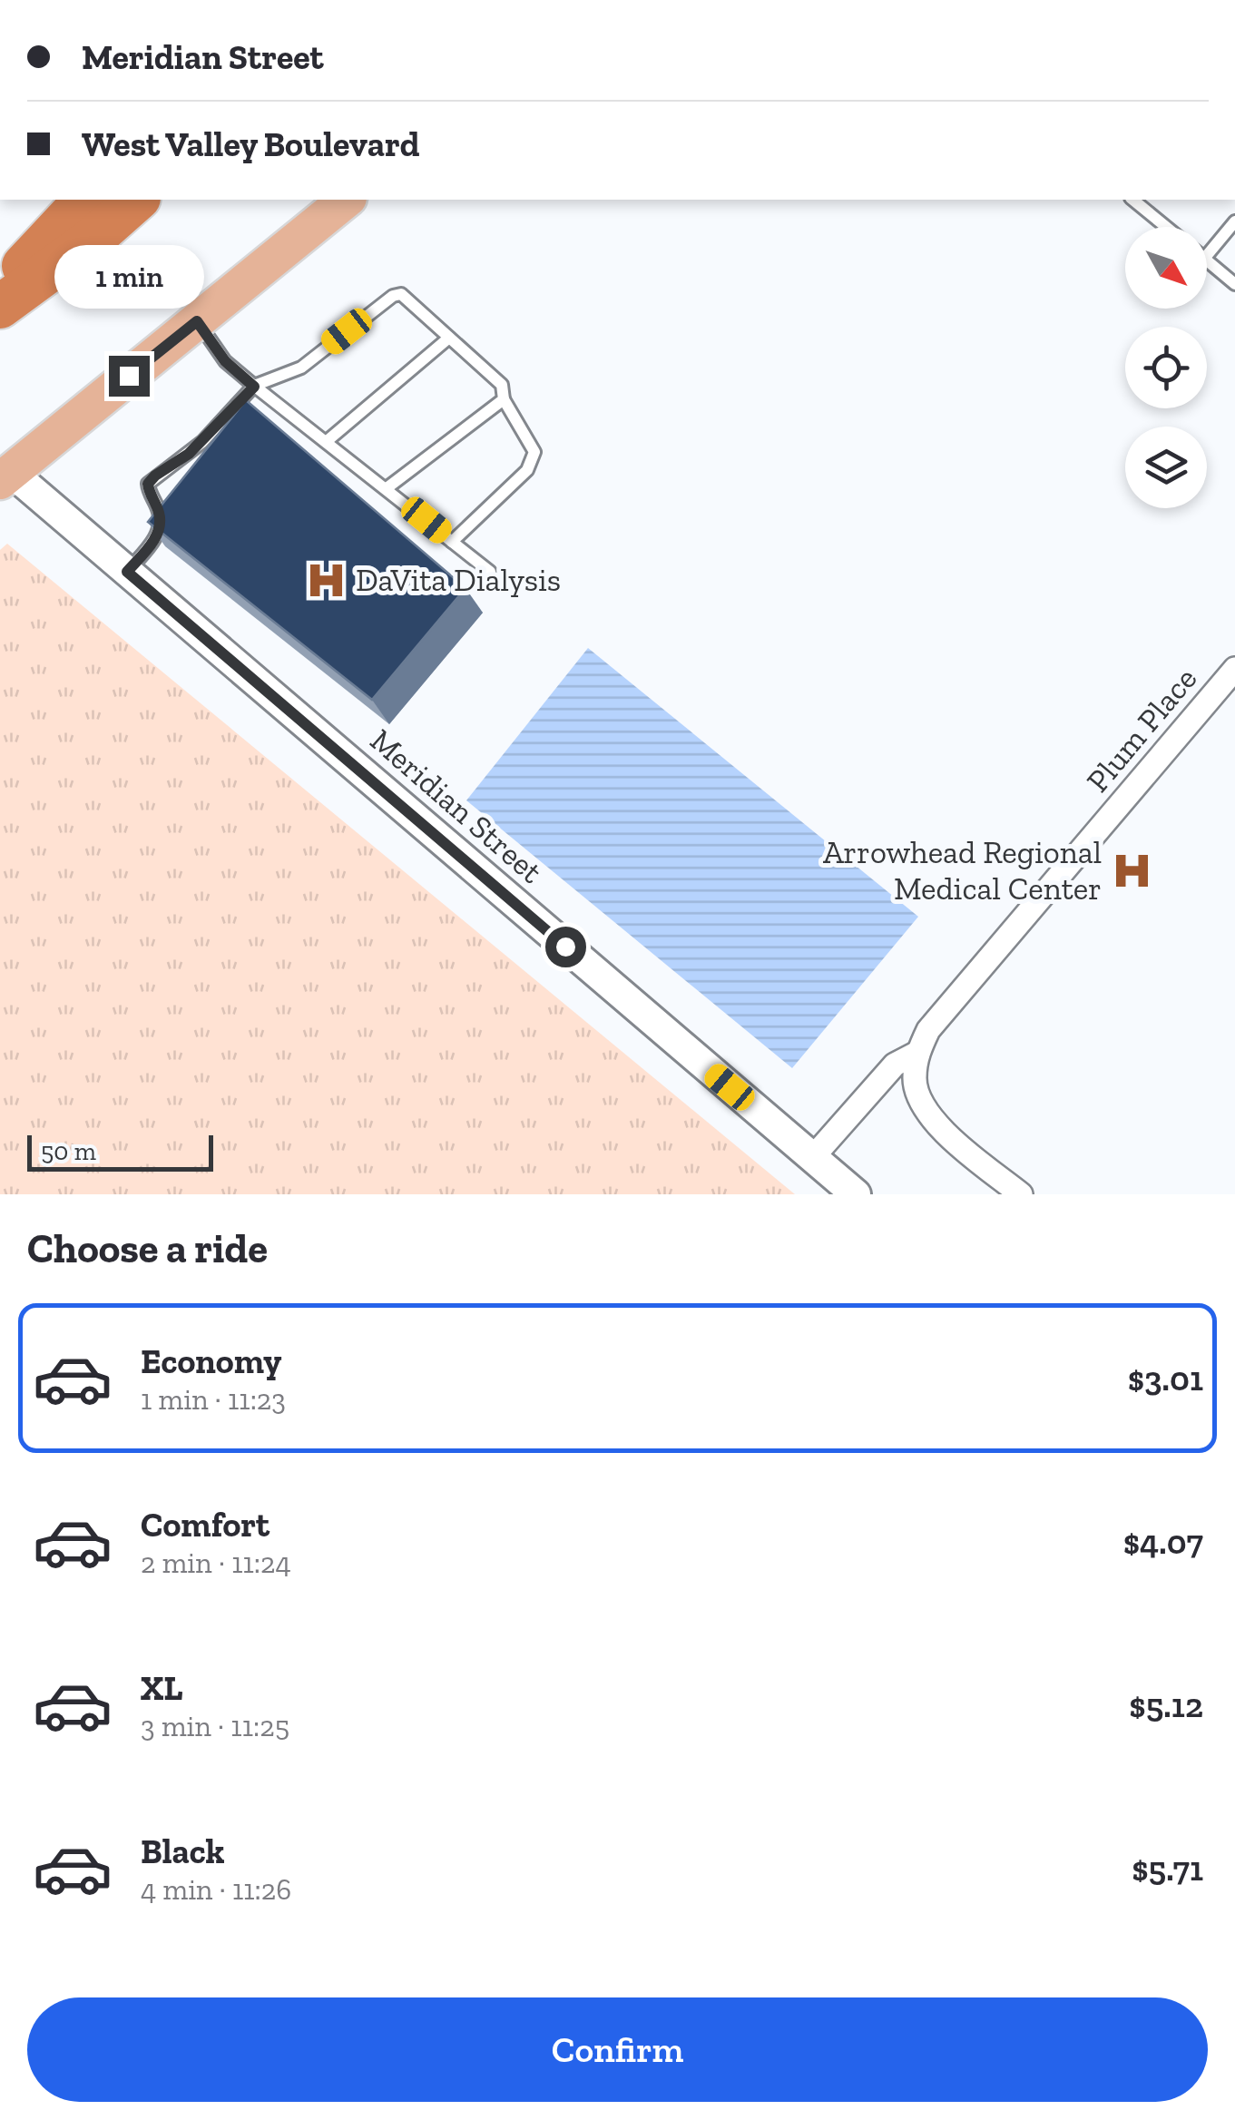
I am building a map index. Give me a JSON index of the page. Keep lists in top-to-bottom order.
{
  "streets": {
    "street": ["Plum Place", "Meridian Street"]
  },
  "crossings": [
    ["Plum Place", "Meridian Street"]
  ],
  "places": {
    "hospital": ["DaVita Dialysis", "Arrowhead Regional Medical Center"]
  },
  "scale_bar": "50 m",
  "north": "bottom right",
  "page": {
    "banner": ["Meridian Street", "West Valley Boulevard"],
    "bubble": "1 min",
    "scale": "50 m",
    "heading": "Choose a ride",
    "list": [
      {
        "name": "Economy",
        "note": "1 min · 11:23",
        "value": "$3.01"
      },
      {
        "name": "Comfort",
        "note": "2 min · 11:24",
        "value": "$4.07"
      },
      {
        "name": "XL",
        "note": "3 min · 11:25",
        "value": "$5.12"
      },
      {
        "name": "Black",
        "note": "4 min · 11:26",
        "value": "$5.71"
      }
    ],
    "buttons": "Confirm"
  }
}
